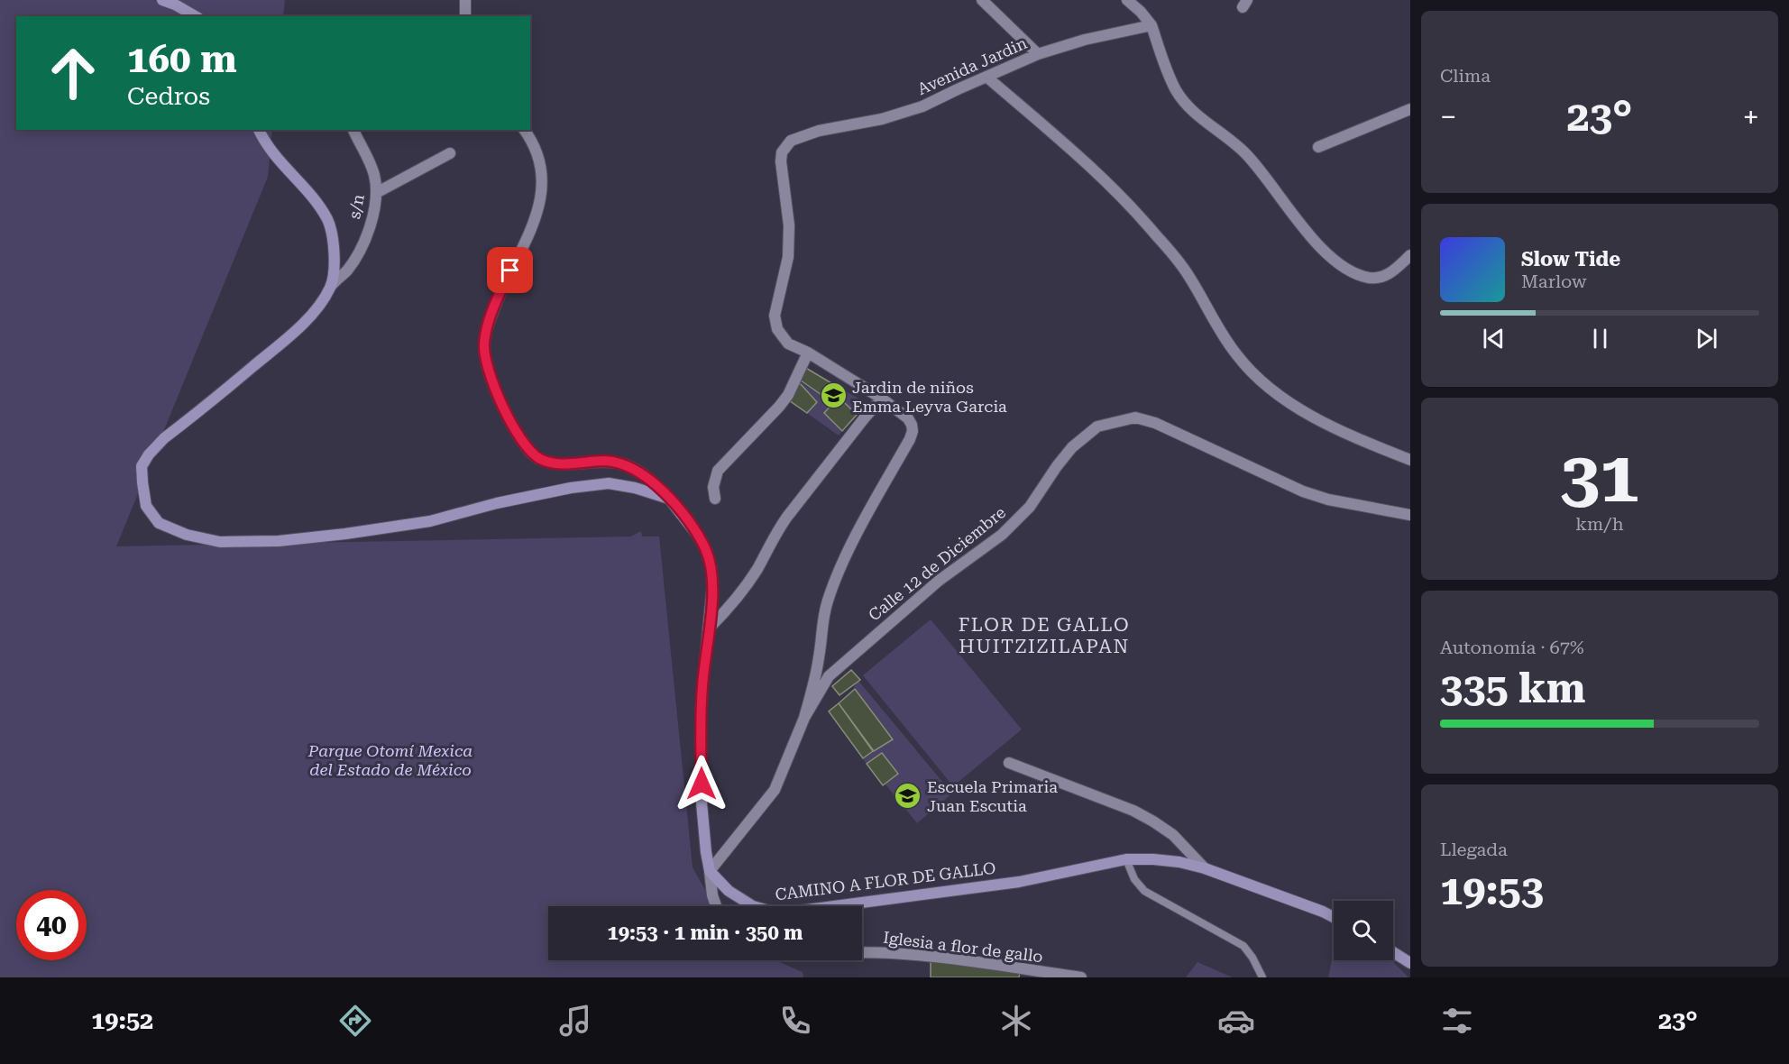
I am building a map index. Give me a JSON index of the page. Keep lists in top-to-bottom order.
{
  "streets": {
    "street": [
      "Avenida Jardin",
      "s/n",
      "Calle 12 de Diciembre",
      "CAMINO A FLOR DE GALLO",
      "Iglesia a flor de gallo"
    ]
  },
  "crossings": [
    ["Avenida Jardin", "Calle 12 de Diciembre"],
    ["Calle 12 de Diciembre", "CAMINO A FLOR DE GALLO"]
  ],
  "districts": ["FLOR DE GALLO HUITZIZILAPAN"],
  "parks": ["Parque Otomí Mexica del Estado de México"],
  "places": {
    "school or university": ["Jardin de niños Emma Leyva Garcia", "Escuela Primaria Juan Escutia"]
  },
  "page": {
    "tile": [
      "Clima",
      ["31", "km/h"],
      ["Autonomía · 67%", "335 km"],
      ["Llegada", "19:53"]
    ],
    "turn": ["160 m", "Cedros"],
    "heat": ["−", "23°", "+"],
    "song": ["Slow Tide", "Marlow"],
    "limit": "40",
    "trip": "19:53 · 1 min · 350 m",
    "tabs": ["19:52", "23°"]
  }
}
